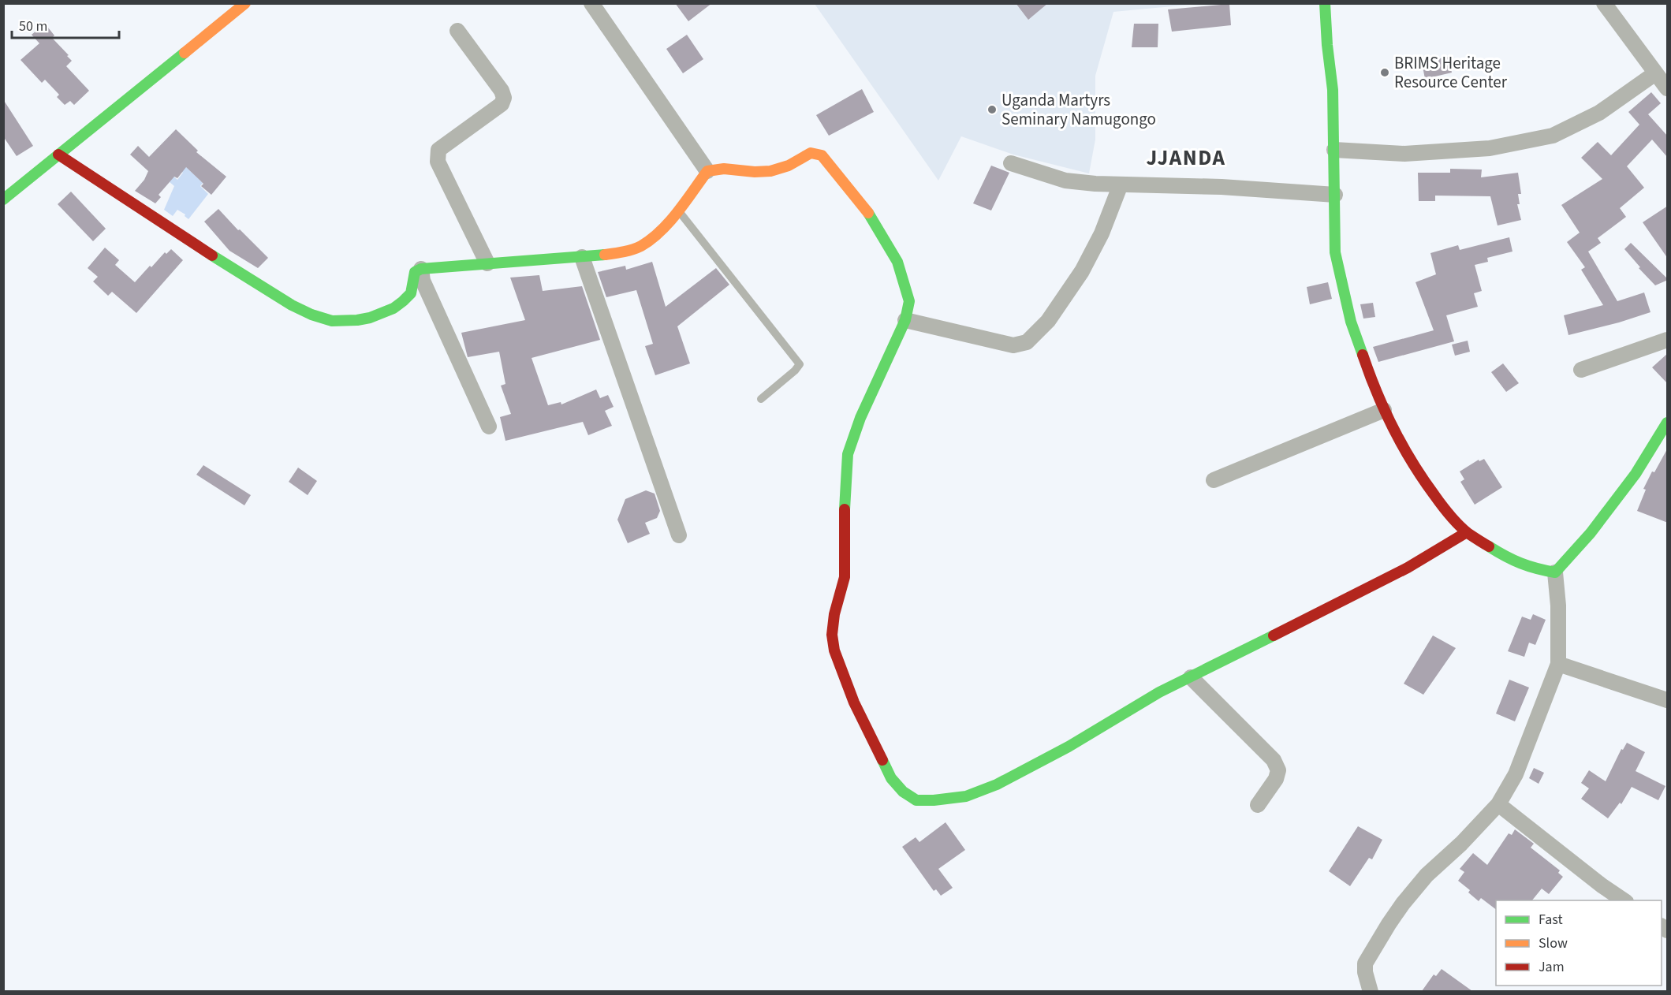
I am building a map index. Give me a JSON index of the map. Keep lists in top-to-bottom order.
{
  "districts": ["JJANDA"],
  "places": ["BRIMS Heritage Resource Center", "Uganda Martyrs Seminary Namugongo"],
  "legend": ["Fast", "Slow", "Jam"],
  "scale_bar": "50 m"
}
